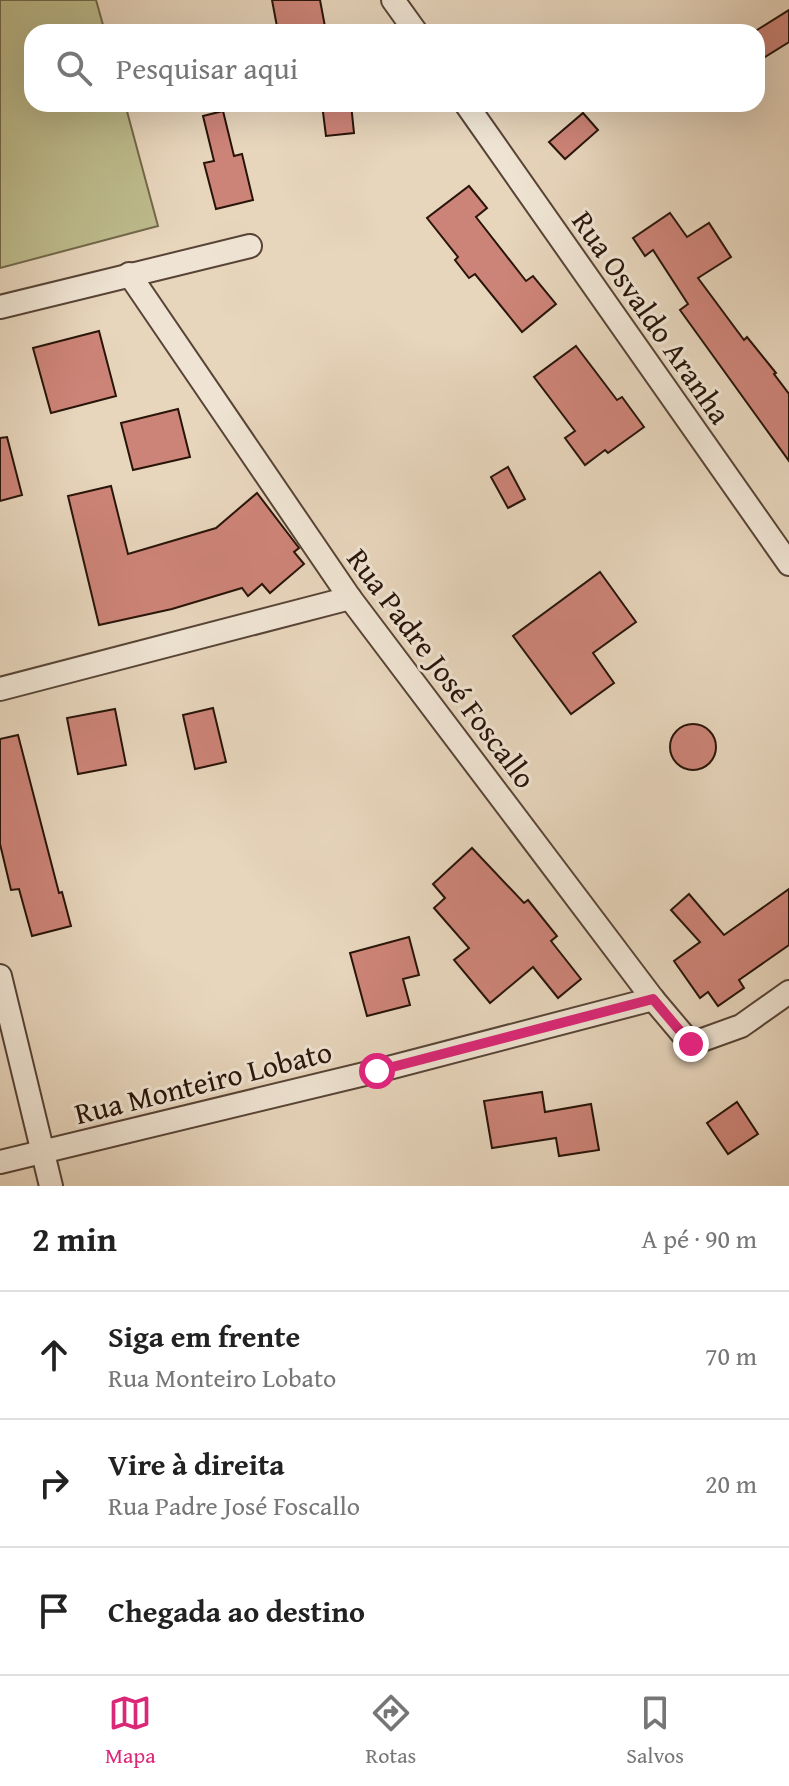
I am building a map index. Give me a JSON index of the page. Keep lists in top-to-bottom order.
{
  "streets": {
    "street": ["Rua Osvaldo Aranha", "Rua Padre José Foscallo", "Rua Monteiro Lobato"]
  },
  "crossings": [
    ["Rua Padre José Foscallo", "Rua Monteiro Lobato"]
  ],
  "page": {
    "search": "Pesquisar aqui",
    "heading": ["2 min", "A pé · 90 m"],
    "list": [
      ["Siga em frente", "Rua Monteiro Lobato", "70 m"],
      ["Vire à direita", "Rua Padre José Foscallo", "20 m"],
      "Chegada ao destino"
    ],
    "nav": ["Mapa", "Rotas", "Salvos"]
  }
}
